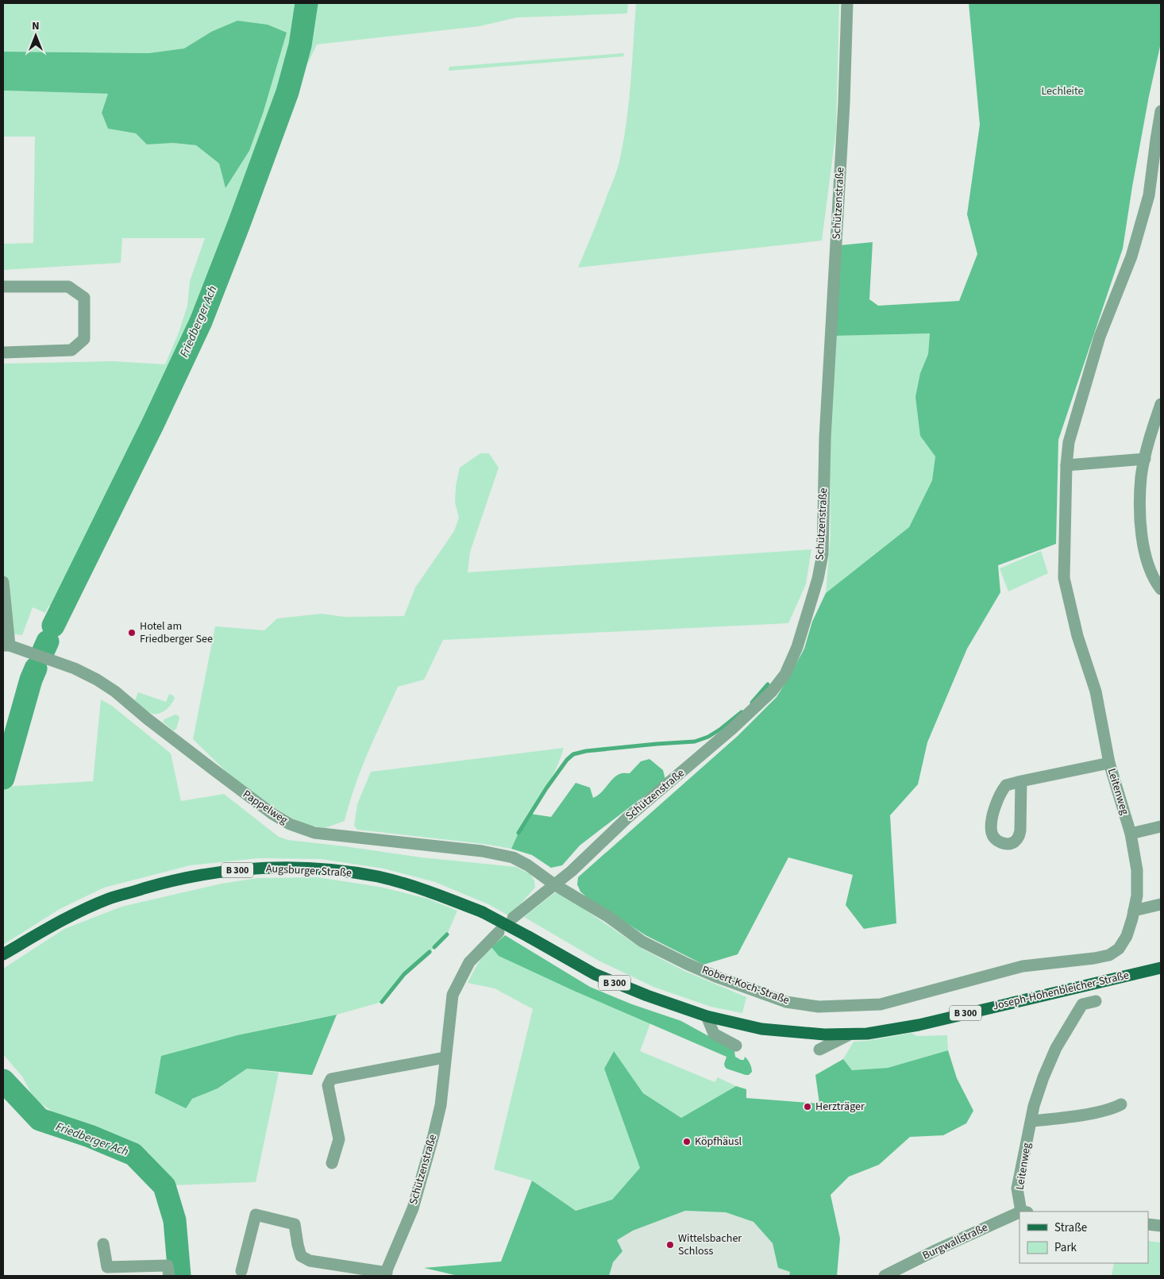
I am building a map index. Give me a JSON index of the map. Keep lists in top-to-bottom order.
{
  "streets": {
    "main road": ["B 300", "Augsburger Straße", "Joseph-Hohenbleicher-Straße"],
    "street": [
      "Schützenstraße",
      "Leitenweg",
      "Pappelweg",
      "Robert-Koch-Straße",
      "Burgwallstraße"
    ]
  },
  "crossings": [
    ["Schützenstraße", "Pappelweg"],
    ["Schützenstraße", "Robert-Koch-Straße"],
    ["Leitenweg", "Robert-Koch-Straße"],
    ["Pappelweg", "Robert-Koch-Straße"],
    ["Augsburger Straße", "Joseph-Hohenbleicher-Straße"]
  ],
  "water": ["Friedberger Ach"],
  "parks": ["Lechleite"],
  "places": [
    "Hotel am Friedberger See",
    "Herzträger",
    "Köpfhäusl",
    "Wittelsbacher Schloss"
  ],
  "legend": ["Straße", "Park"],
  "north": "top"
}
